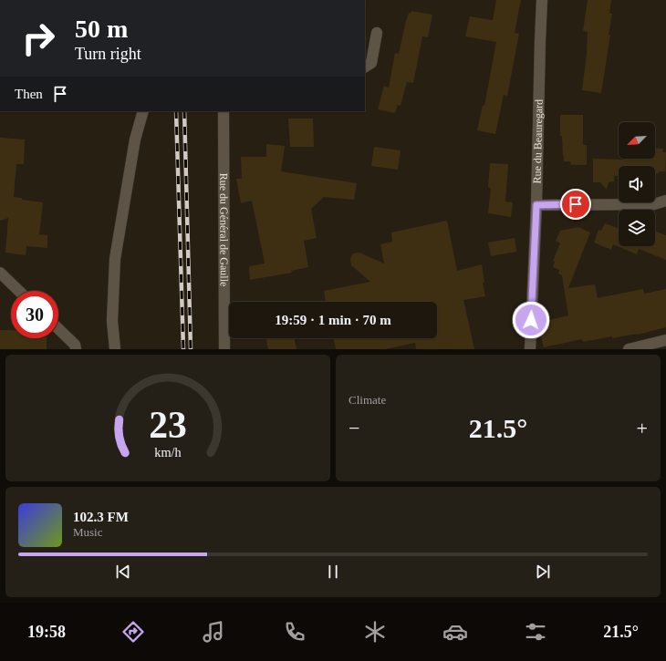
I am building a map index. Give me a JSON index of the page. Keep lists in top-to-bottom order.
{
  "streets": {
    "street": ["Rue du Beauregard", "Rue du Général de Gaulle"]
  },
  "north": "bottom left",
  "page": {
    "turn": ["50 m", "Turn right"],
    "then": "Then",
    "limit": "30",
    "trip": "19:59 · 1 min · 70 m",
    "tile": "Climate",
    "heat": ["−", "21.5°", "+"],
    "song": ["102.3 FM", "Music"],
    "tabs": ["19:58", "21.5°"],
    "gauge": ["23", "km/h"]
  }
}
